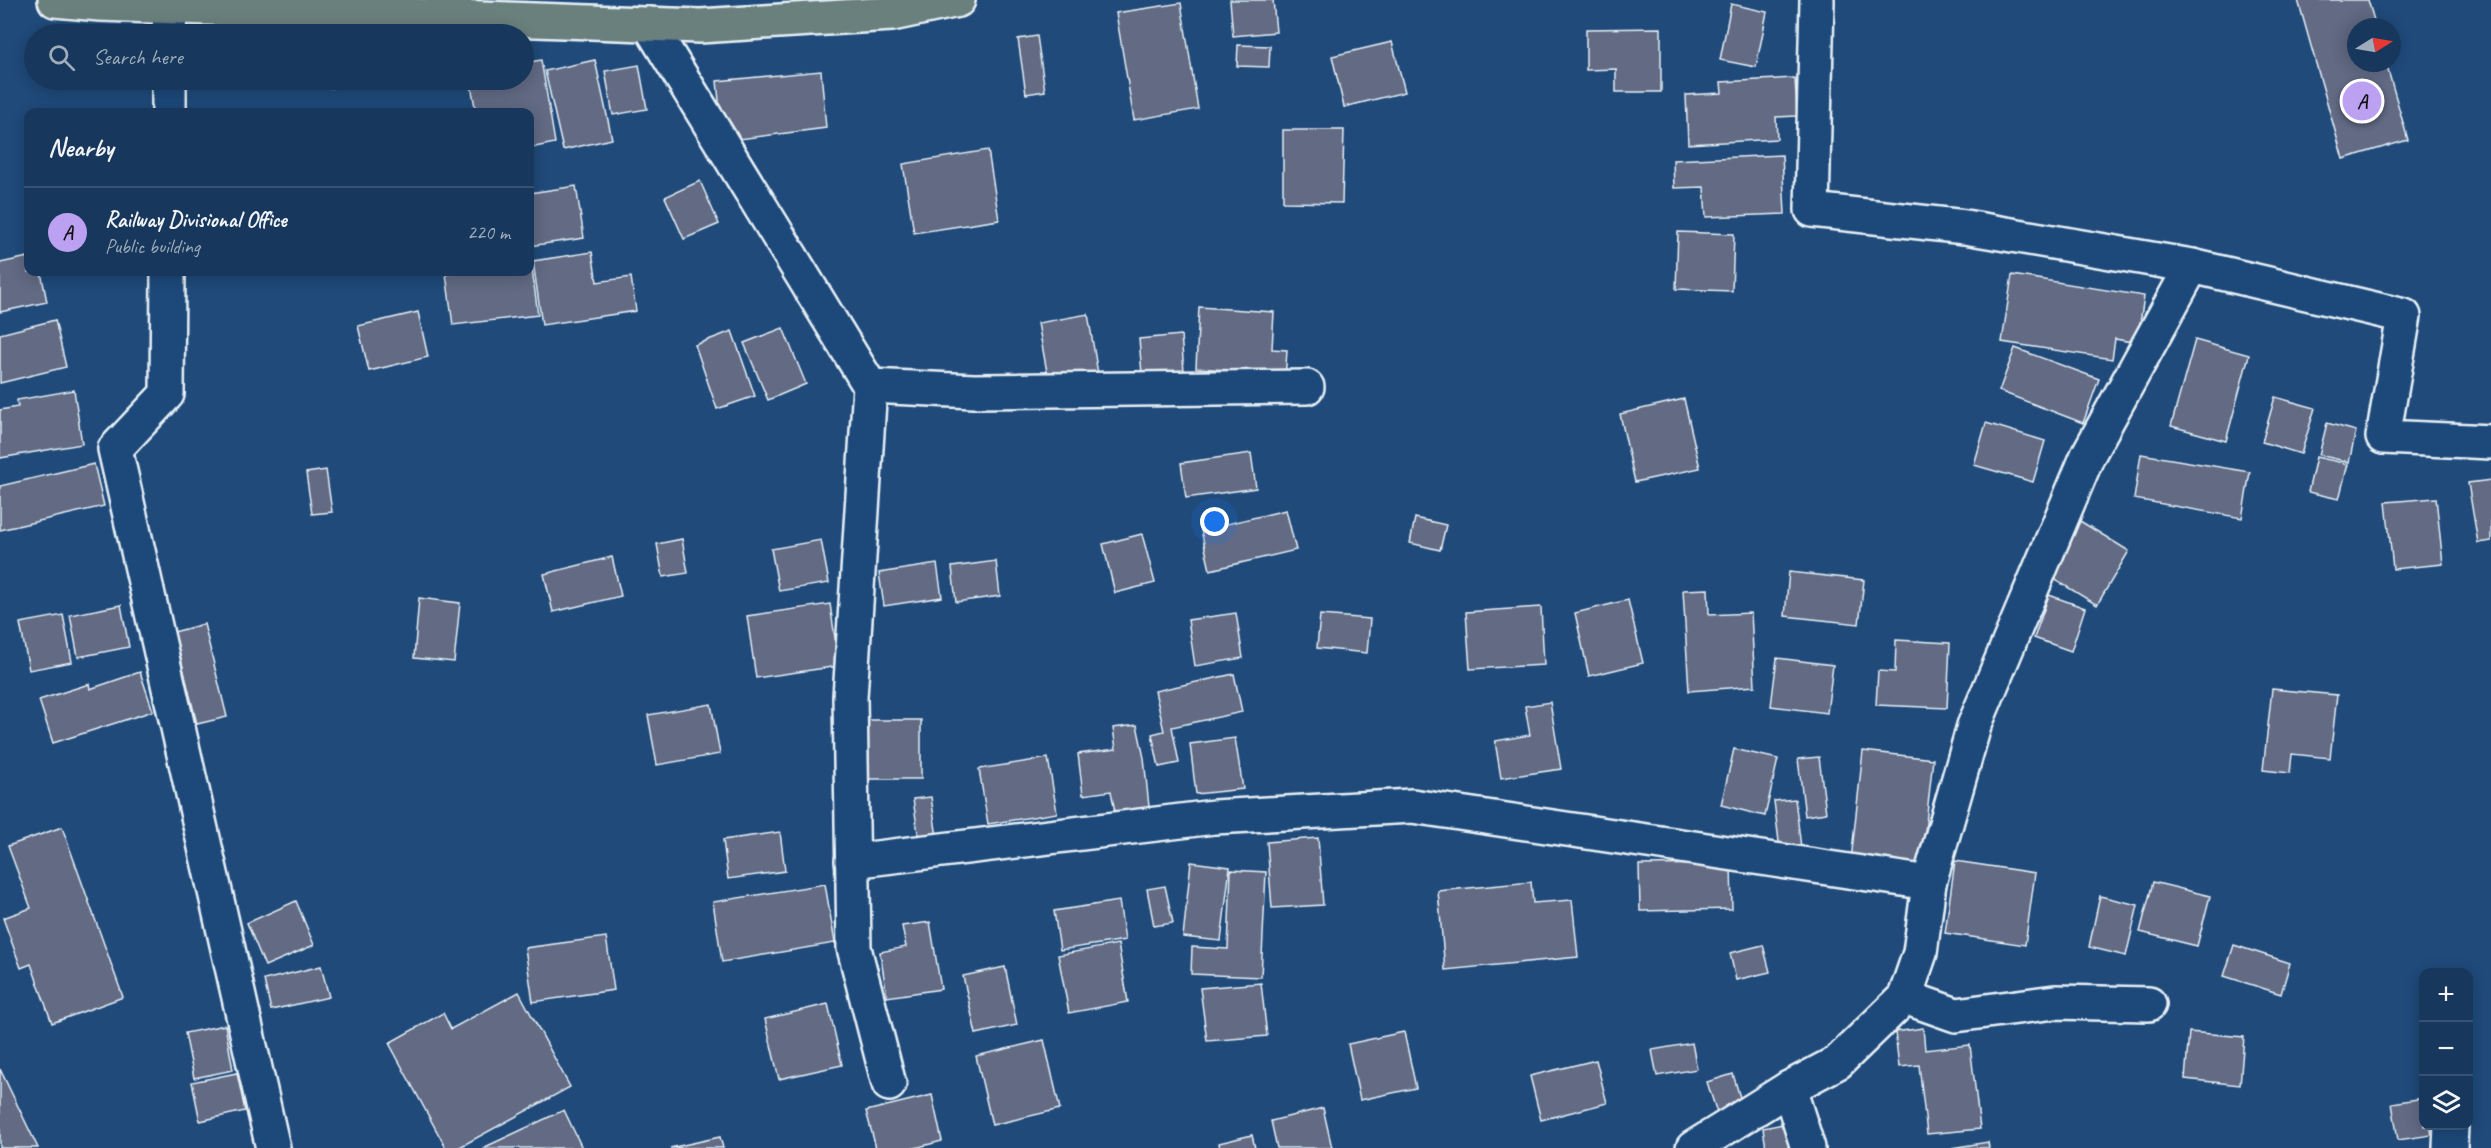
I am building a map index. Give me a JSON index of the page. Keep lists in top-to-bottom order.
{
  "north": "right",
  "page": {
    "search": "Search here",
    "pins": "A",
    "heading": "Nearby",
    "list": [
      {
        "mark": "A",
        "name": "Railway Divisional Office",
        "note": "Public building",
        "value": "220 m"
      }
    ],
    "map_buttons": ["+", "−"]
  }
}
